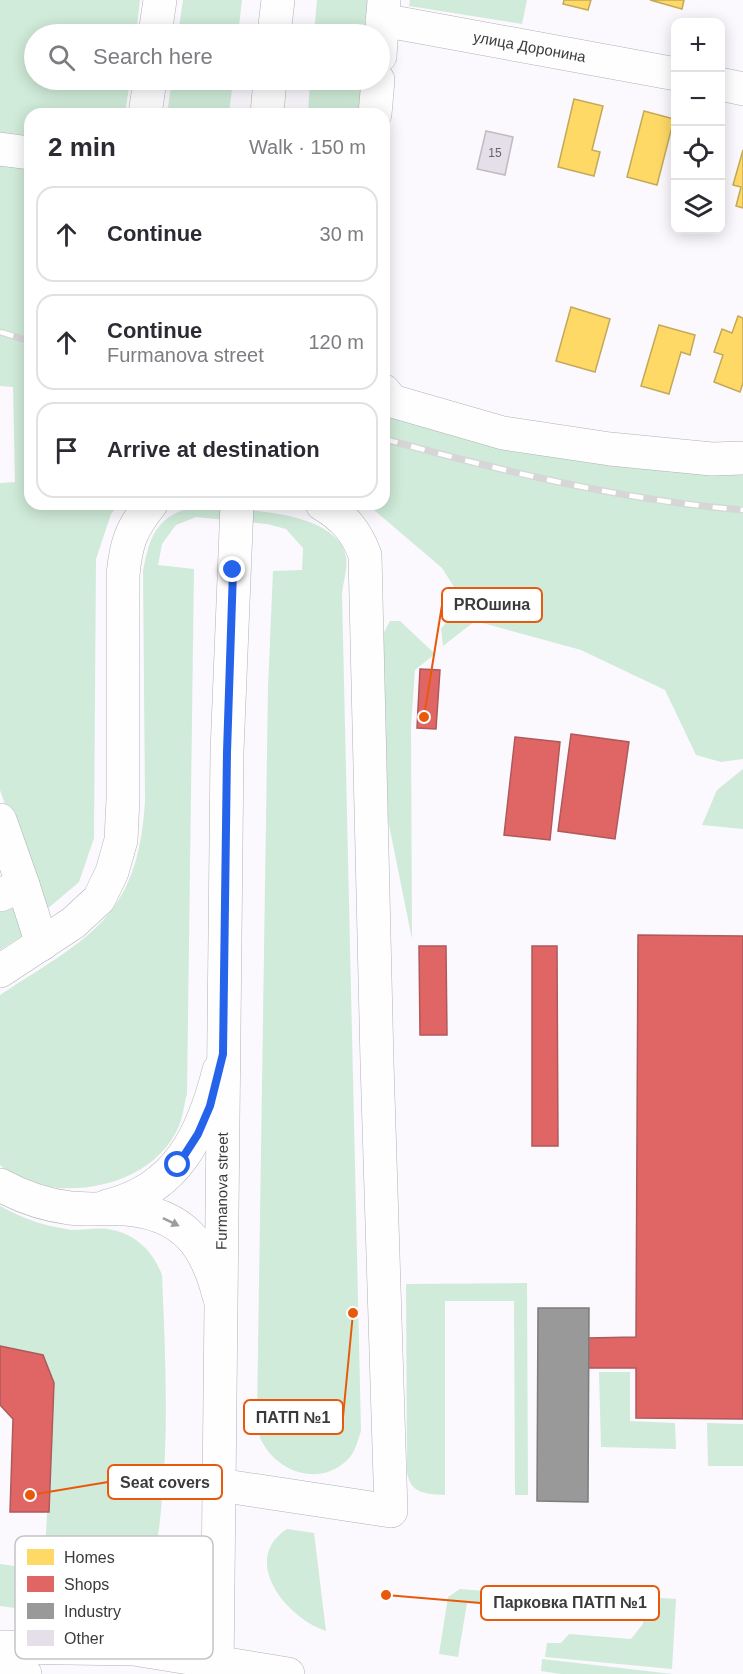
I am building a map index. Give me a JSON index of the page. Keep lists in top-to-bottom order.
{
  "streets": {
    "street": ["улица Доронина", "Furmanova street"]
  },
  "places": [
    "PROшина",
    "ПАТП №1",
    "Seat covers",
    "Парковка ПАТП №1"
  ],
  "house_numbers": ["15"],
  "legend": [
    "Homes",
    "Shops",
    "Industry",
    "Other"
  ],
  "page": {
    "map_buttons": ["+", "−"],
    "search": "Search here",
    "heading": ["2 min", "Walk · 150 m"],
    "list": [
      ["Continue", "30 m"],
      ["Continue", "Furmanova street", "120 m"],
      "Arrive at destination"
    ]
  }
}
